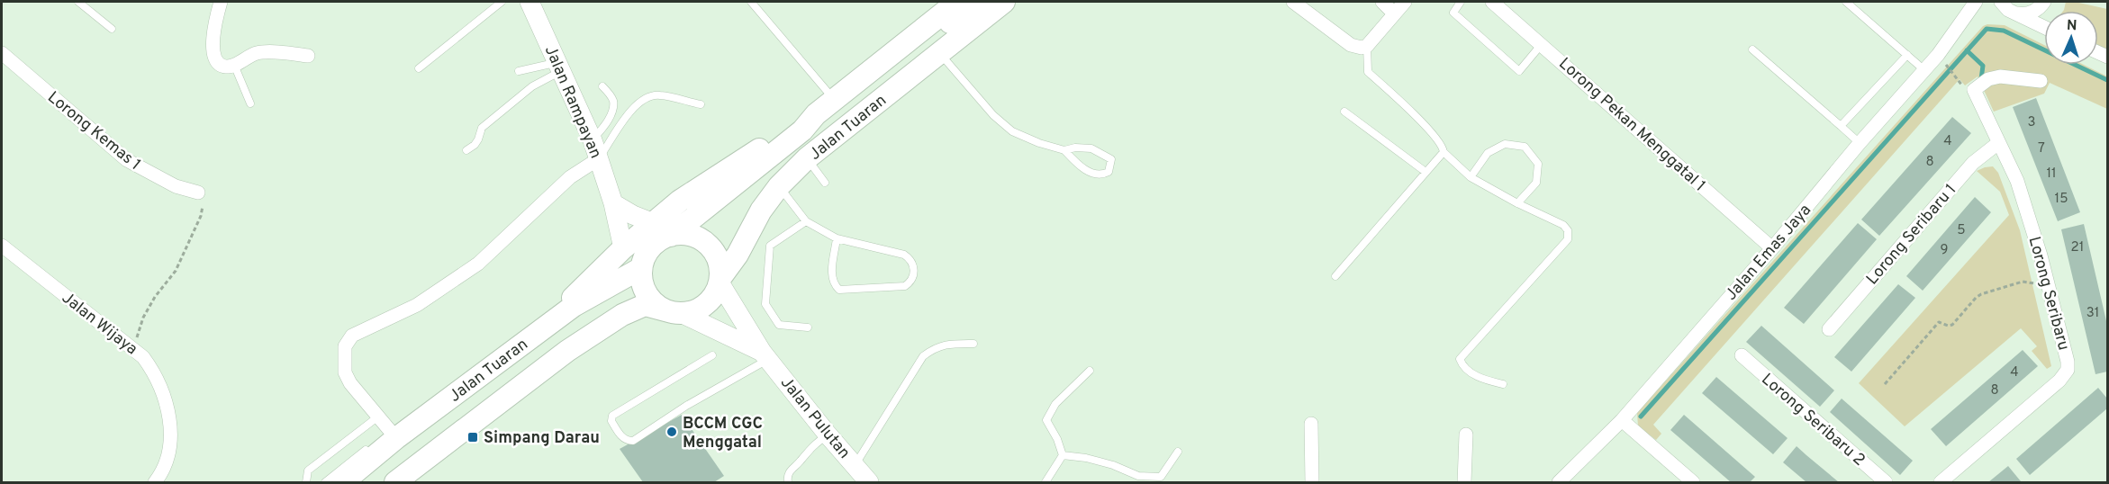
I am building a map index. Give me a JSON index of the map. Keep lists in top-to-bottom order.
{
  "streets": {
    "main road": ["Jalan Tuaran"],
    "street": [
      "Jalan Rampayan",
      "Lorong Pekan Menggatal 1",
      "Lorong Kemas 1",
      "Lorong Seribaru 1",
      "Jalan Emas Jaya",
      "Lorong Seribaru",
      "Jalan Wijaya",
      "Jalan Pulutan",
      "Lorong Seribaru 2"
    ]
  },
  "crossings": [
    ["Lorong Pekan Menggatal 1", "Jalan Emas Jaya"],
    ["Jalan Tuaran", "Jalan Pulutan"],
    ["Lorong Seribaru 1", "Lorong Seribaru"]
  ],
  "places": {
    "other": ["BCCM CGC Menggatal"],
    "transit": ["Simpang Darau"]
  },
  "house_numbers": [
    "3",
    "4",
    "7",
    "8",
    "11",
    "15",
    "5",
    "21",
    "9",
    "31",
    "4",
    "8"
  ],
  "north": "top"
}
